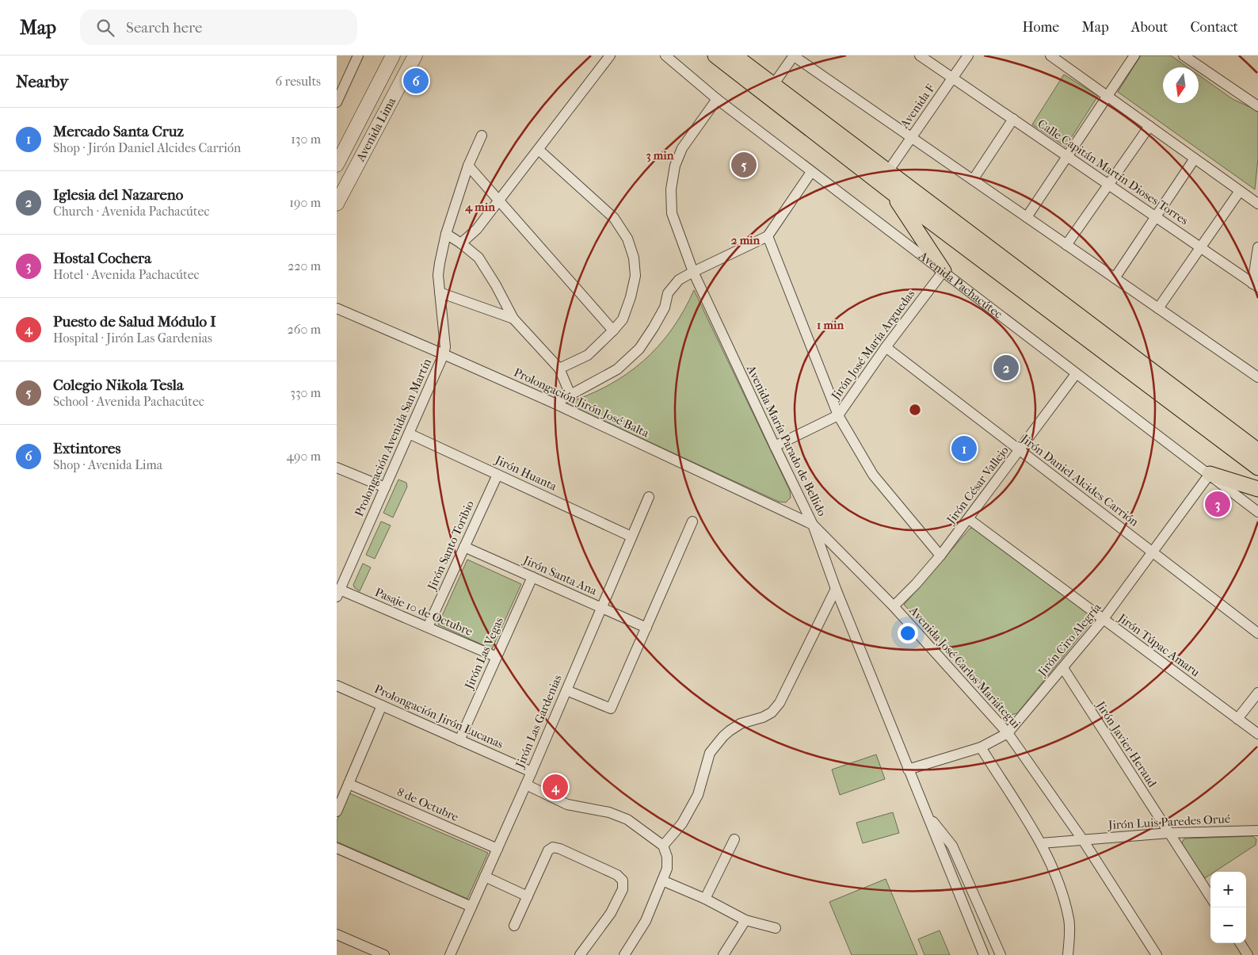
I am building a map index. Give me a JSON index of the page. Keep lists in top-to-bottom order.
{
  "streets": {
    "main road": ["Avenida Lima"],
    "street": [
      "Avenida F",
      "Calle Capitán Martín Dioses Torres",
      "Avenida Pachacútec",
      "Jirón José María Arguedas",
      "Prolongación Jirón José Balta",
      "Prolongación Avenida San Martín",
      "Avenida María Parado de Bellido",
      "Jirón Huanta",
      "Jirón Daniel Alcides Carrión",
      "Jirón César Vallejo",
      "Jirón Santo Toribio",
      "Jirón Santa Ana",
      "Pasaje 10 de Octubre",
      "Jirón Ciro Alegría",
      "Jirón Túpac Amaru",
      "Jirón Las Vegas",
      "Avenida José Carlos Mariátegui",
      "Prolongación Jirón Lucanas",
      "Jirón Las Gardenias",
      "Jirón Javier Heraud",
      "8 de Octubre",
      "Jirón Luis Paredes Orué"
    ]
  },
  "crossings": [
    ["Avenida F", "Calle Capitán Martín Dioses Torres"],
    ["Avenida Pachacútec", "Jirón José María Arguedas"],
    ["Avenida Pachacútec", "Avenida María Parado de Bellido"],
    ["Avenida Pachacútec", "Jirón César Vallejo"],
    ["Avenida Pachacútec", "Jirón Ciro Alegría"],
    ["Jirón José María Arguedas", "Avenida María Parado de Bellido"],
    ["Jirón José María Arguedas", "Jirón Daniel Alcides Carrión"],
    ["Prolongación Jirón José Balta", "Prolongación Avenida San Martín"],
    ["Prolongación Jirón José Balta", "Avenida María Parado de Bellido"],
    ["Prolongación Jirón José Balta", "Avenida José Carlos Mariátegui"],
    ["Prolongación Avenida San Martín", "Jirón Huanta"],
    ["Prolongación Avenida San Martín", "Pasaje 10 de Octubre"],
    ["Avenida María Parado de Bellido", "Jirón Ciro Alegría"],
    ["Avenida María Parado de Bellido", "Avenida José Carlos Mariátegui"],
    ["Jirón Huanta", "Jirón Santo Toribio"],
    ["Jirón Huanta", "Jirón Las Gardenias"],
    ["Jirón Daniel Alcides Carrión", "Jirón César Vallejo"],
    ["Jirón Daniel Alcides Carrión", "Jirón Ciro Alegría"],
    ["Jirón César Vallejo", "Jirón Túpac Amaru"],
    ["Jirón César Vallejo", "Avenida José Carlos Mariátegui"],
    ["Jirón Santo Toribio", "Jirón Santa Ana"],
    ["Jirón Santo Toribio", "Pasaje 10 de Octubre"],
    ["Jirón Santa Ana", "Jirón Las Vegas"],
    ["Jirón Santa Ana", "Jirón Las Gardenias"],
    ["Pasaje 10 de Octubre", "Jirón Las Vegas"],
    ["Jirón Ciro Alegría", "Jirón Túpac Amaru"],
    ["Jirón Ciro Alegría", "Avenida José Carlos Mariátegui"],
    ["Jirón Ciro Alegría", "Jirón Javier Heraud"],
    ["Jirón Las Vegas", "Prolongación Jirón Lucanas"],
    ["Avenida José Carlos Mariátegui", "Jirón Luis Paredes Orué"],
    ["Prolongación Jirón Lucanas", "Jirón Las Gardenias"],
    ["Jirón Las Gardenias", "8 de Octubre"],
    ["Jirón Javier Heraud", "Jirón Luis Paredes Orué"]
  ],
  "north": "bottom",
  "page": {
    "header": "Map",
    "search": "Search here",
    "nav": [
      "Home",
      "Map",
      "About",
      "Contact"
    ],
    "heading": ["Nearby", "6 results"],
    "pins": [
      "6",
      "5",
      "2",
      "1",
      "3",
      "4"
    ],
    "list": [
      {
        "mark": "1",
        "name": "Mercado Santa Cruz",
        "note": "Shop · Jirón Daniel Alcides Carrión",
        "value": "130 m"
      },
      {
        "mark": "2",
        "name": "Iglesia del Nazareno",
        "note": "Church · Avenida Pachacútec",
        "value": "190 m"
      },
      {
        "mark": "3",
        "name": "Hostal Cochera",
        "note": "Hotel · Avenida Pachacútec",
        "value": "220 m"
      },
      {
        "mark": "4",
        "name": "Puesto de Salud Módulo I",
        "note": "Hospital · Jirón Las Gardenias",
        "value": "260 m"
      },
      {
        "mark": "5",
        "name": "Colegio Nikola Tesla",
        "note": "School · Avenida Pachacútec",
        "value": "330 m"
      },
      {
        "mark": "6",
        "name": "Extintores",
        "note": "Shop · Avenida Lima",
        "value": "490 m"
      }
    ],
    "map_buttons": ["+", "−"]
  },
  "rings": [
    "3 min",
    "4 min",
    "2 min",
    "1 min"
  ]
}
